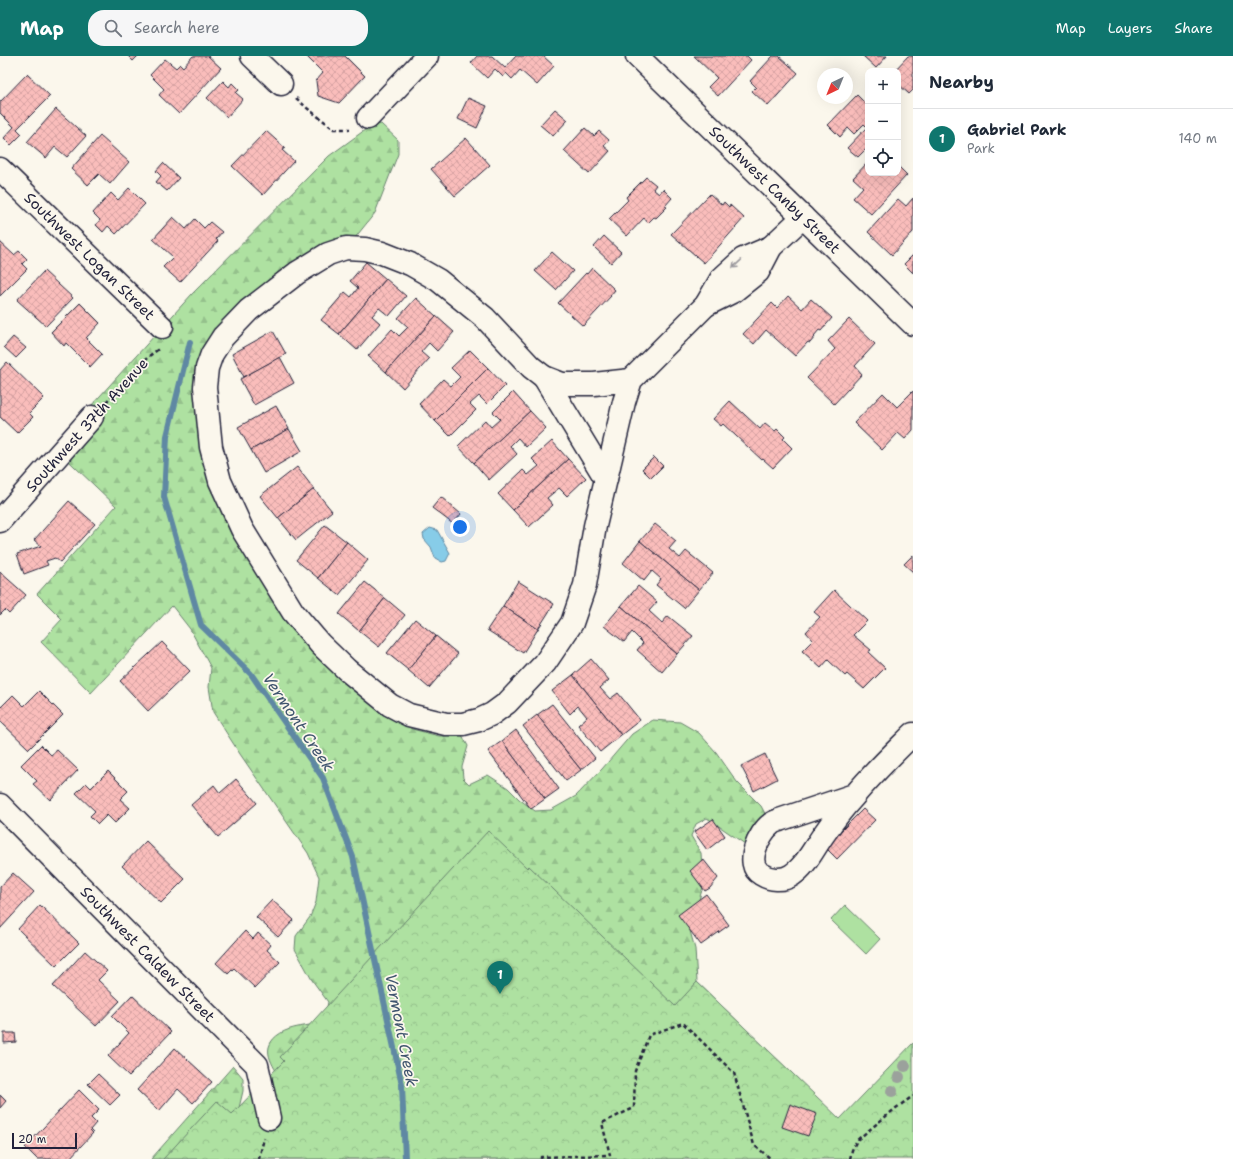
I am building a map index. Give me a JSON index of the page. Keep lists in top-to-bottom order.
{
  "streets": {
    "street": [
      "Southwest Canby Street",
      "Southwest Logan Street",
      "Southwest 37th Avenue",
      "Southwest Caldew Street"
    ]
  },
  "crossings": [
    ["Southwest Logan Street", "Southwest 37th Avenue"]
  ],
  "water": ["Vermont Creek"],
  "scale_bar": "20 m",
  "north": "bottom left",
  "page": {
    "header": "Map",
    "search": "Search here",
    "nav": ["Map", "Layers", "Share"],
    "heading": "Nearby",
    "map_buttons": ["+", "−"],
    "list": [
      {
        "mark": "1",
        "name": "Gabriel Park",
        "note": "Park",
        "value": "140 m"
      }
    ],
    "pins": "1",
    "scale": "20 m"
  }
}
